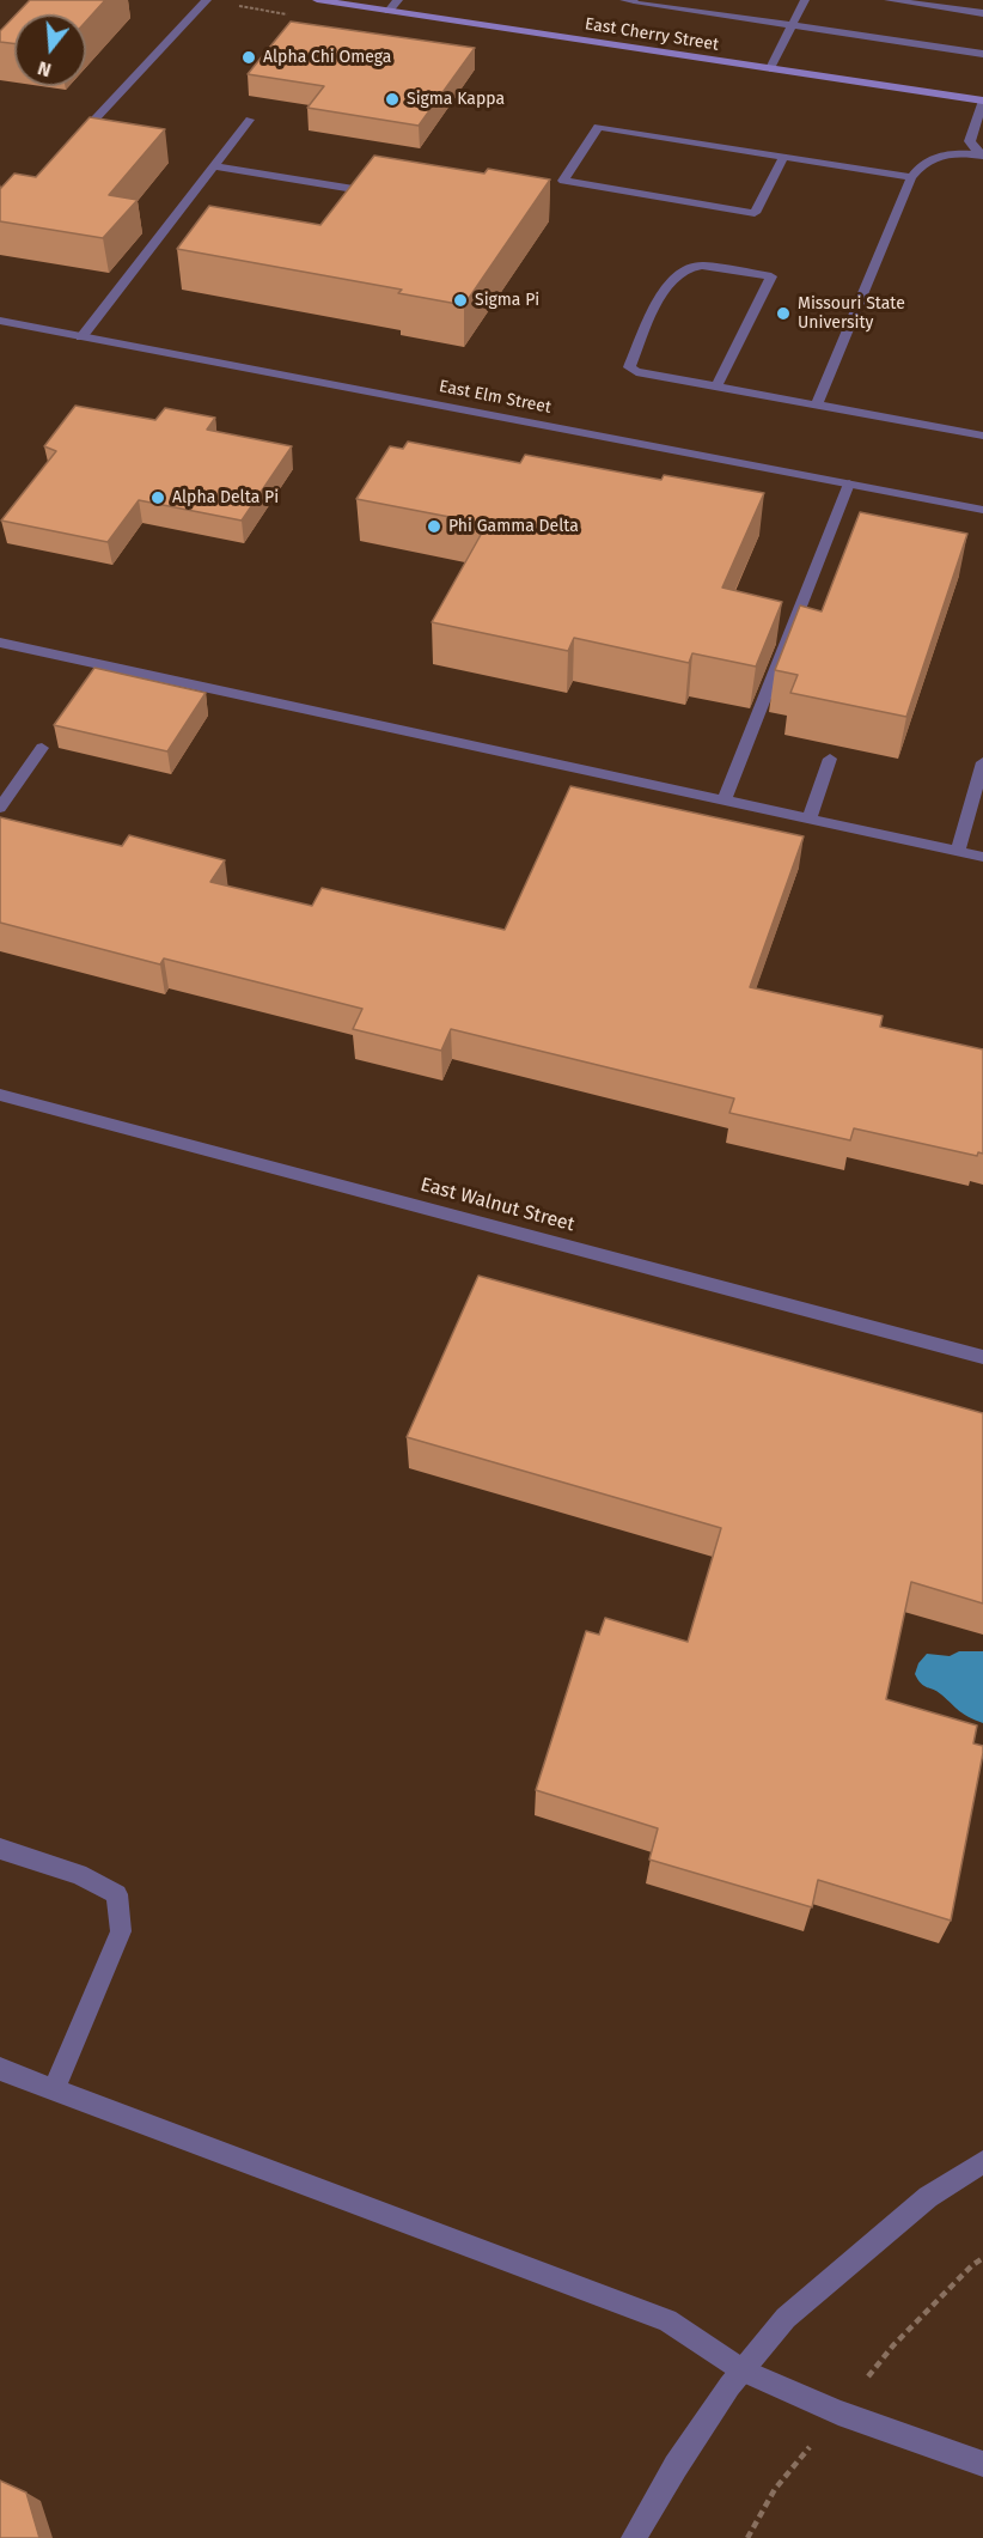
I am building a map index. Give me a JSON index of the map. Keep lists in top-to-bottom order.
{
  "streets": {
    "street": ["East Cherry Street", "East Elm Street", "East Walnut Street"]
  },
  "places": [
    "Alpha Chi Omega",
    "Sigma Kappa",
    "Sigma Pi",
    "Missouri State University",
    "Alpha Delta Pi",
    "Phi Gamma Delta"
  ],
  "north": "bottom"
}
